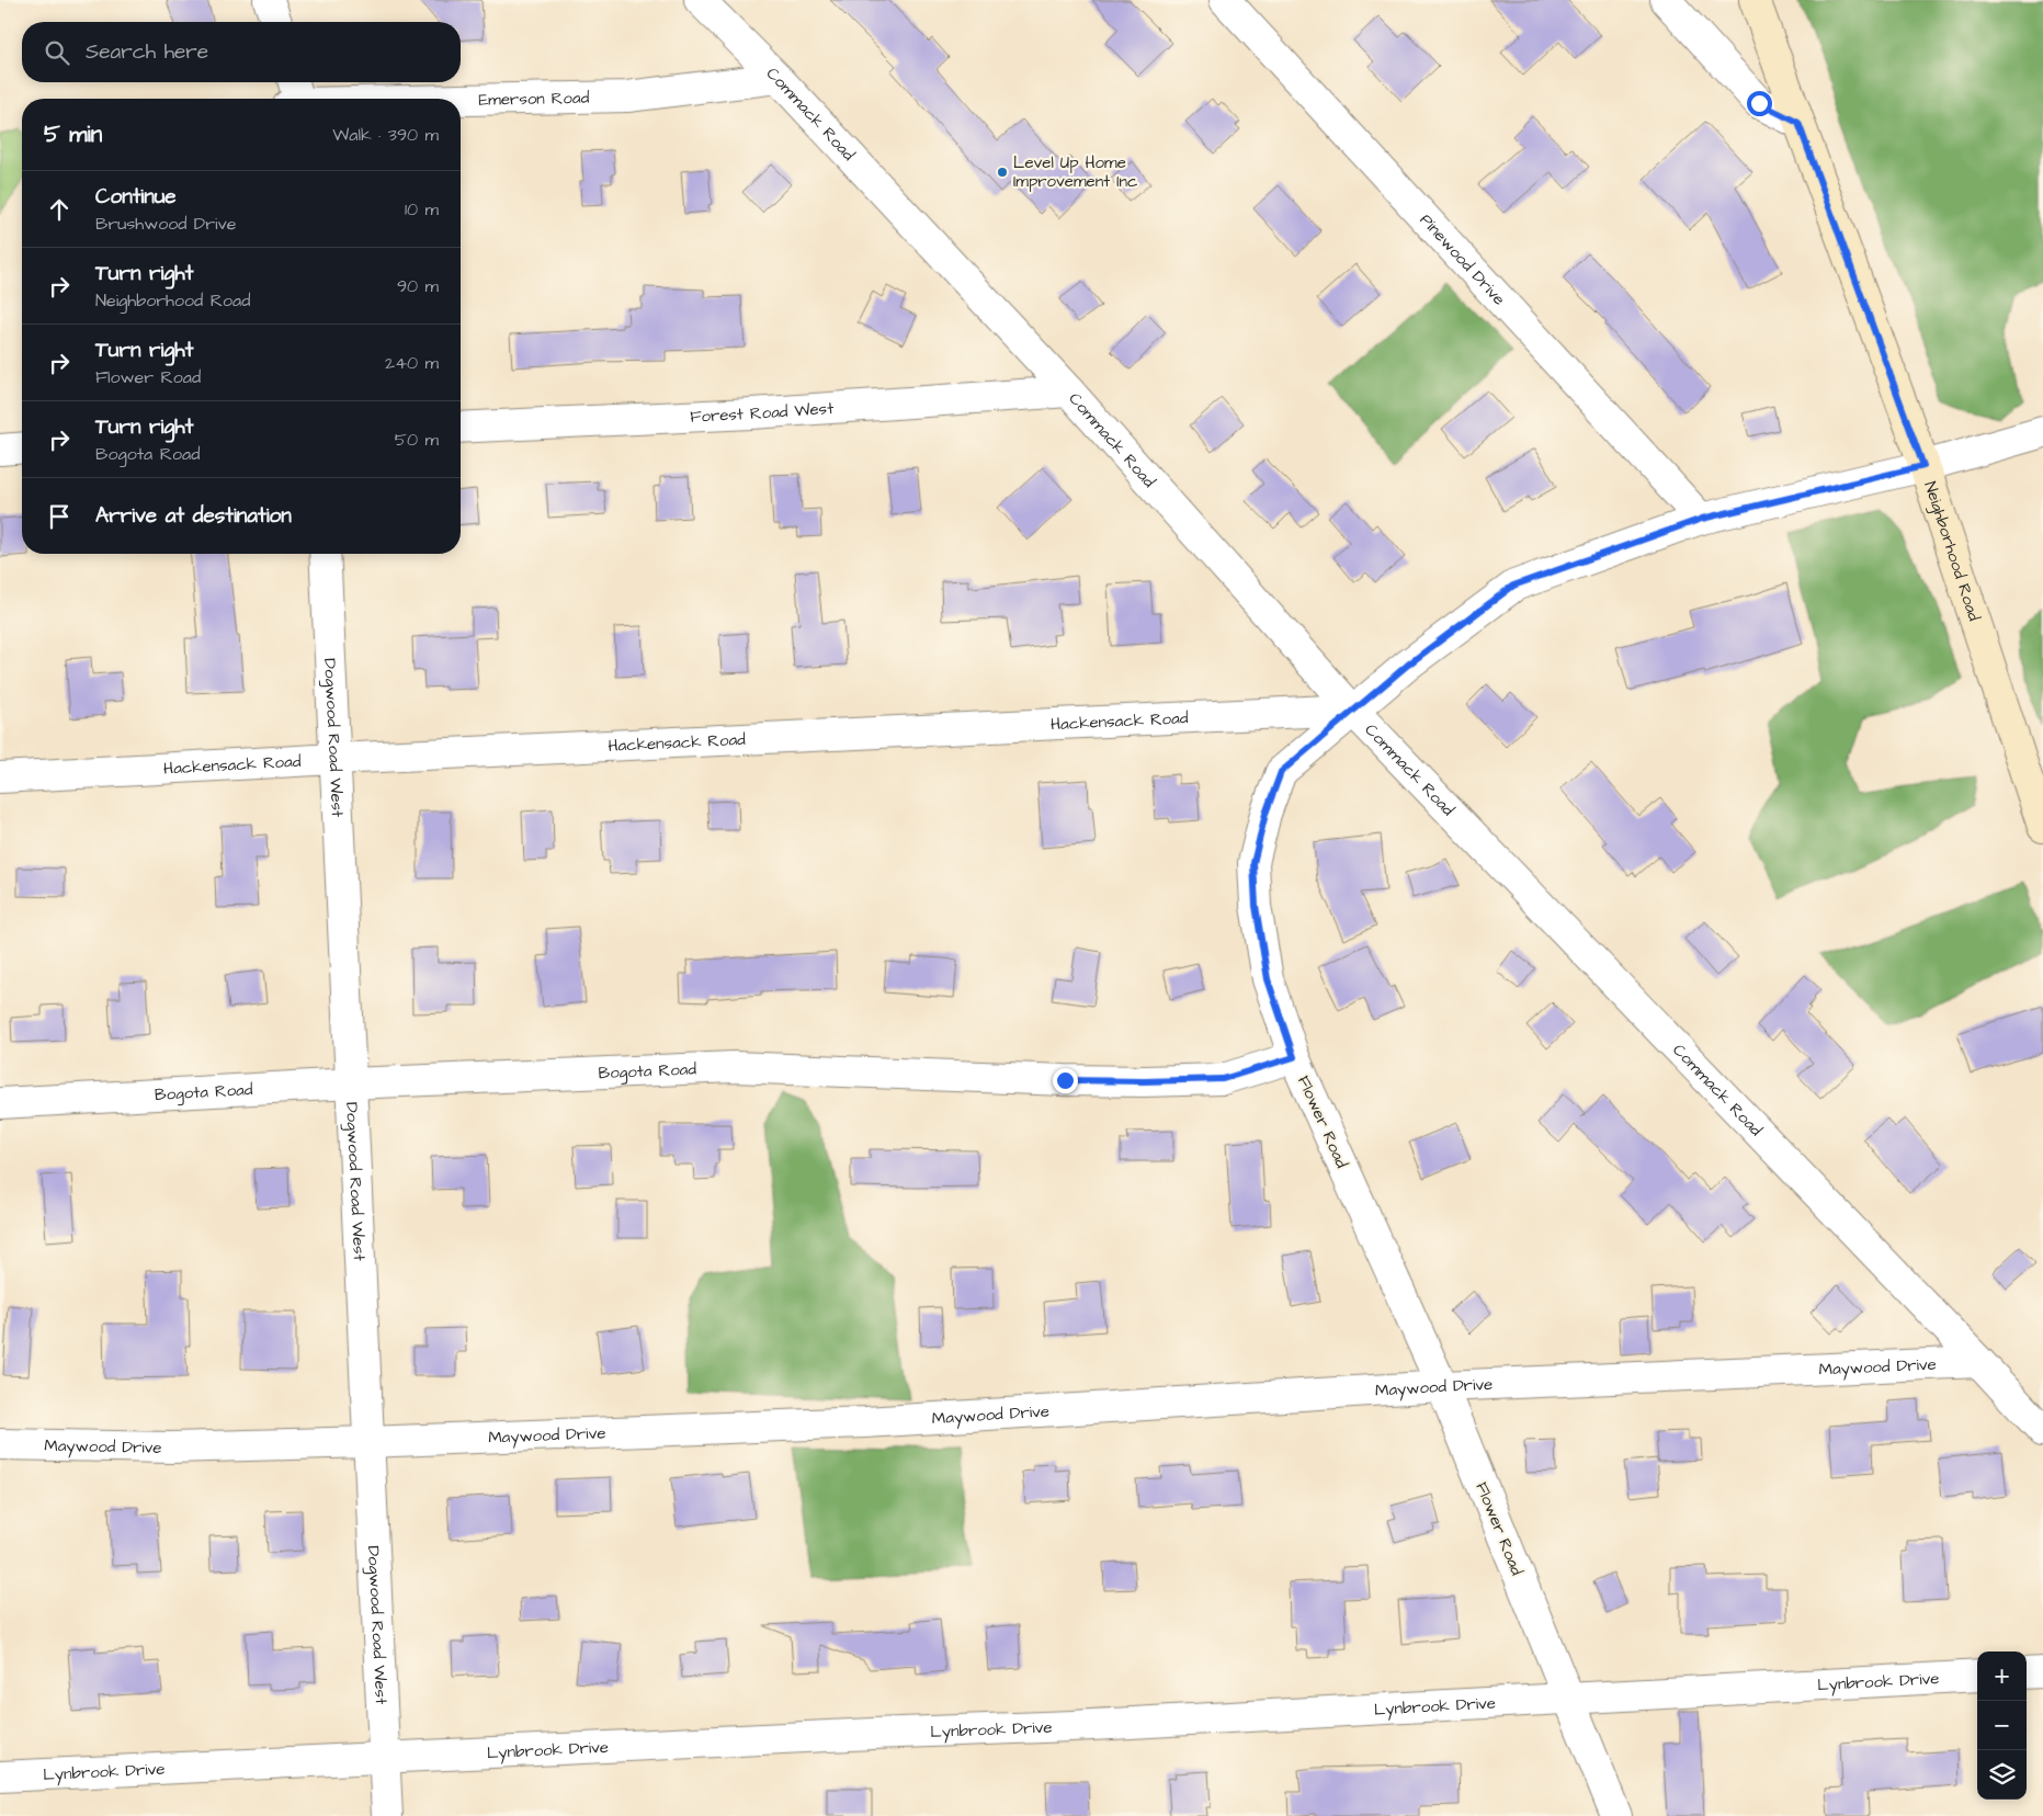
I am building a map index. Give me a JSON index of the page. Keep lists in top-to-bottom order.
{
  "streets": {
    "main road": ["Neighborhood Road"],
    "street": [
      "Emerson Road",
      "Commack Road",
      "Pinewood Drive",
      "Forest Road West",
      "Hackensack Road",
      "Dogwood Road West",
      "Bogota Road",
      "Flower Road",
      "Maywood Drive",
      "Lynbrook Drive"
    ]
  },
  "crossings": [
    ["Emerson Road", "Commack Road"],
    ["Commack Road", "Forest Road West"],
    ["Commack Road", "Hackensack Road"],
    ["Commack Road", "Flower Road"],
    ["Commack Road", "Maywood Drive"],
    ["Pinewood Drive", "Flower Road"],
    ["Neighborhood Road", "Flower Road"],
    ["Hackensack Road", "Dogwood Road West"],
    ["Hackensack Road", "Flower Road"],
    ["Dogwood Road West", "Bogota Road"],
    ["Dogwood Road West", "Maywood Drive"],
    ["Dogwood Road West", "Lynbrook Drive"],
    ["Bogota Road", "Flower Road"],
    ["Flower Road", "Maywood Drive"],
    ["Flower Road", "Lynbrook Drive"]
  ],
  "places": ["Level Up Home Improvement Inc"],
  "page": {
    "search": "Search here",
    "heading": ["5 min", "Walk · 390 m"],
    "list": [
      ["Continue", "Brushwood Drive", "10 m"],
      ["Turn right", "Neighborhood Road", "90 m"],
      ["Turn right", "Flower Road", "240 m"],
      ["Turn right", "Bogota Road", "50 m"],
      "Arrive at destination"
    ],
    "map_buttons": ["+", "−"]
  }
}
